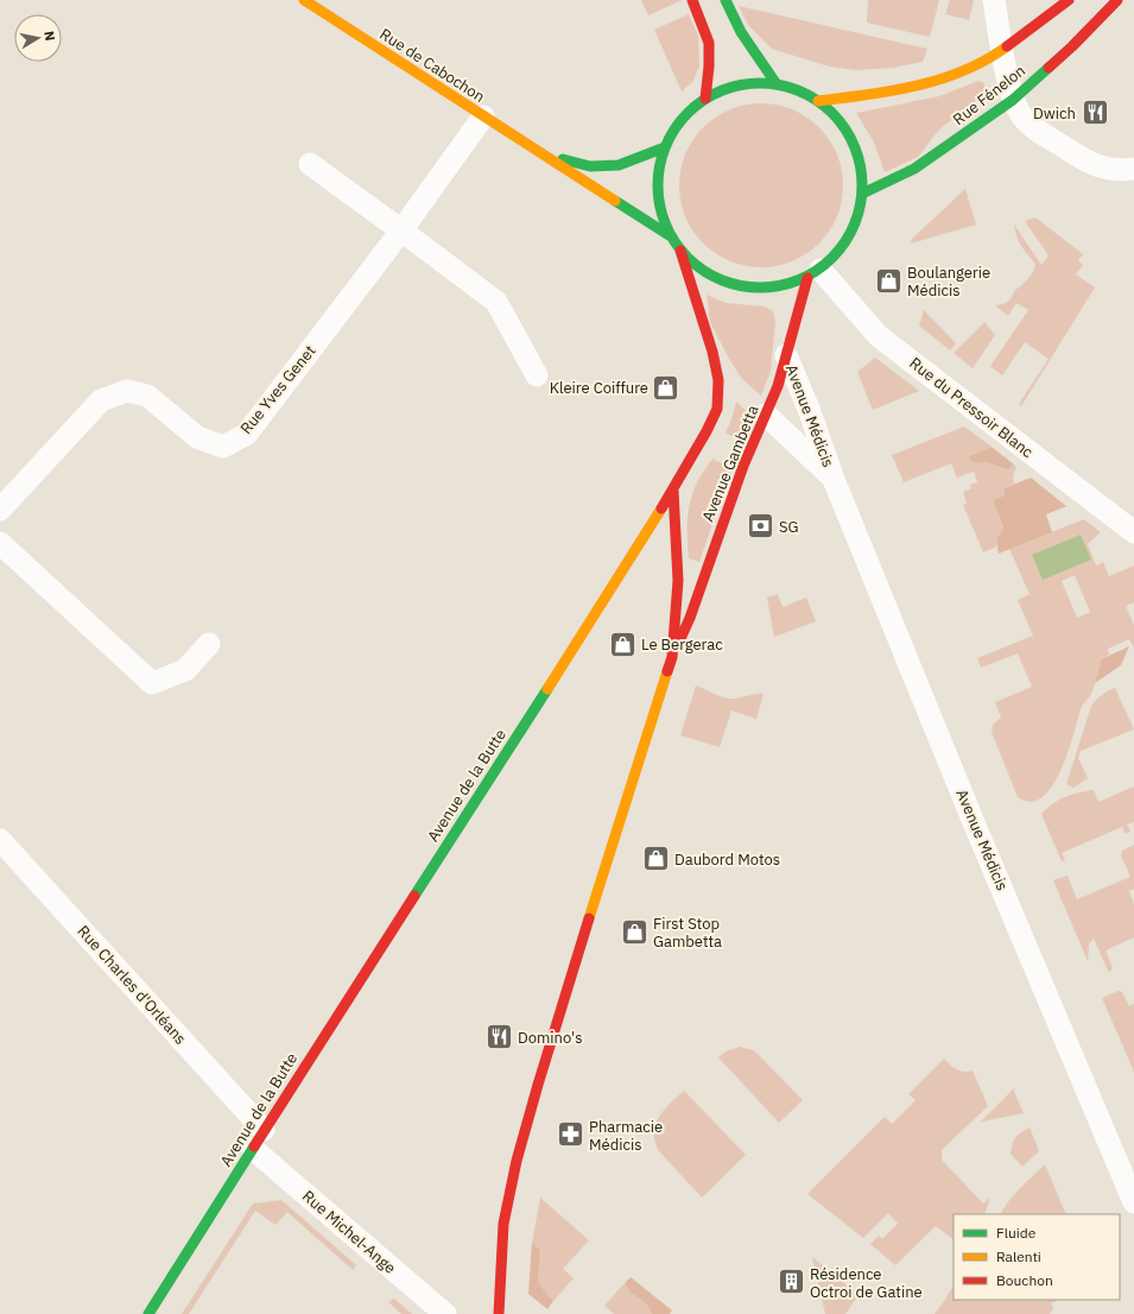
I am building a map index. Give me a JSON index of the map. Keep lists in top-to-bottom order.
{
  "streets": {
    "main road": [
      "Rue de Cabochon",
      "Rue Fénelon",
      "Avenue Gambetta",
      "Avenue de la Butte"
    ],
    "street": [
      "Rue Yves Genet",
      "Rue du Pressoir Blanc",
      "Avenue Médicis",
      "Rue Charles d'Orléans",
      "Rue Michel-Ange"
    ]
  },
  "crossings": [
    ["Rue de Cabochon", "Rue Yves Genet"],
    ["Rue du Pressoir Blanc", "Avenue Gambetta"],
    ["Avenue Médicis", "Avenue Gambetta"],
    ["Avenue de la Butte", "Rue Charles d'Orléans"],
    ["Avenue de la Butte", "Rue Michel-Ange"]
  ],
  "places": {
    "restaurant": ["Dwich", "Domino's"],
    "shop": [
      "Boulangerie Médicis",
      "Kleire Coiffure",
      "Le Bergerac",
      "Daubord Motos",
      "First Stop Gambetta"
    ],
    "bank": ["SG"],
    "pharmacy": ["Pharmacie Médicis"],
    "building": ["Résidence Octroi de Gatine"]
  },
  "legend": ["Fluide", "Ralenti", "Bouchon"],
  "north": "right"
}
